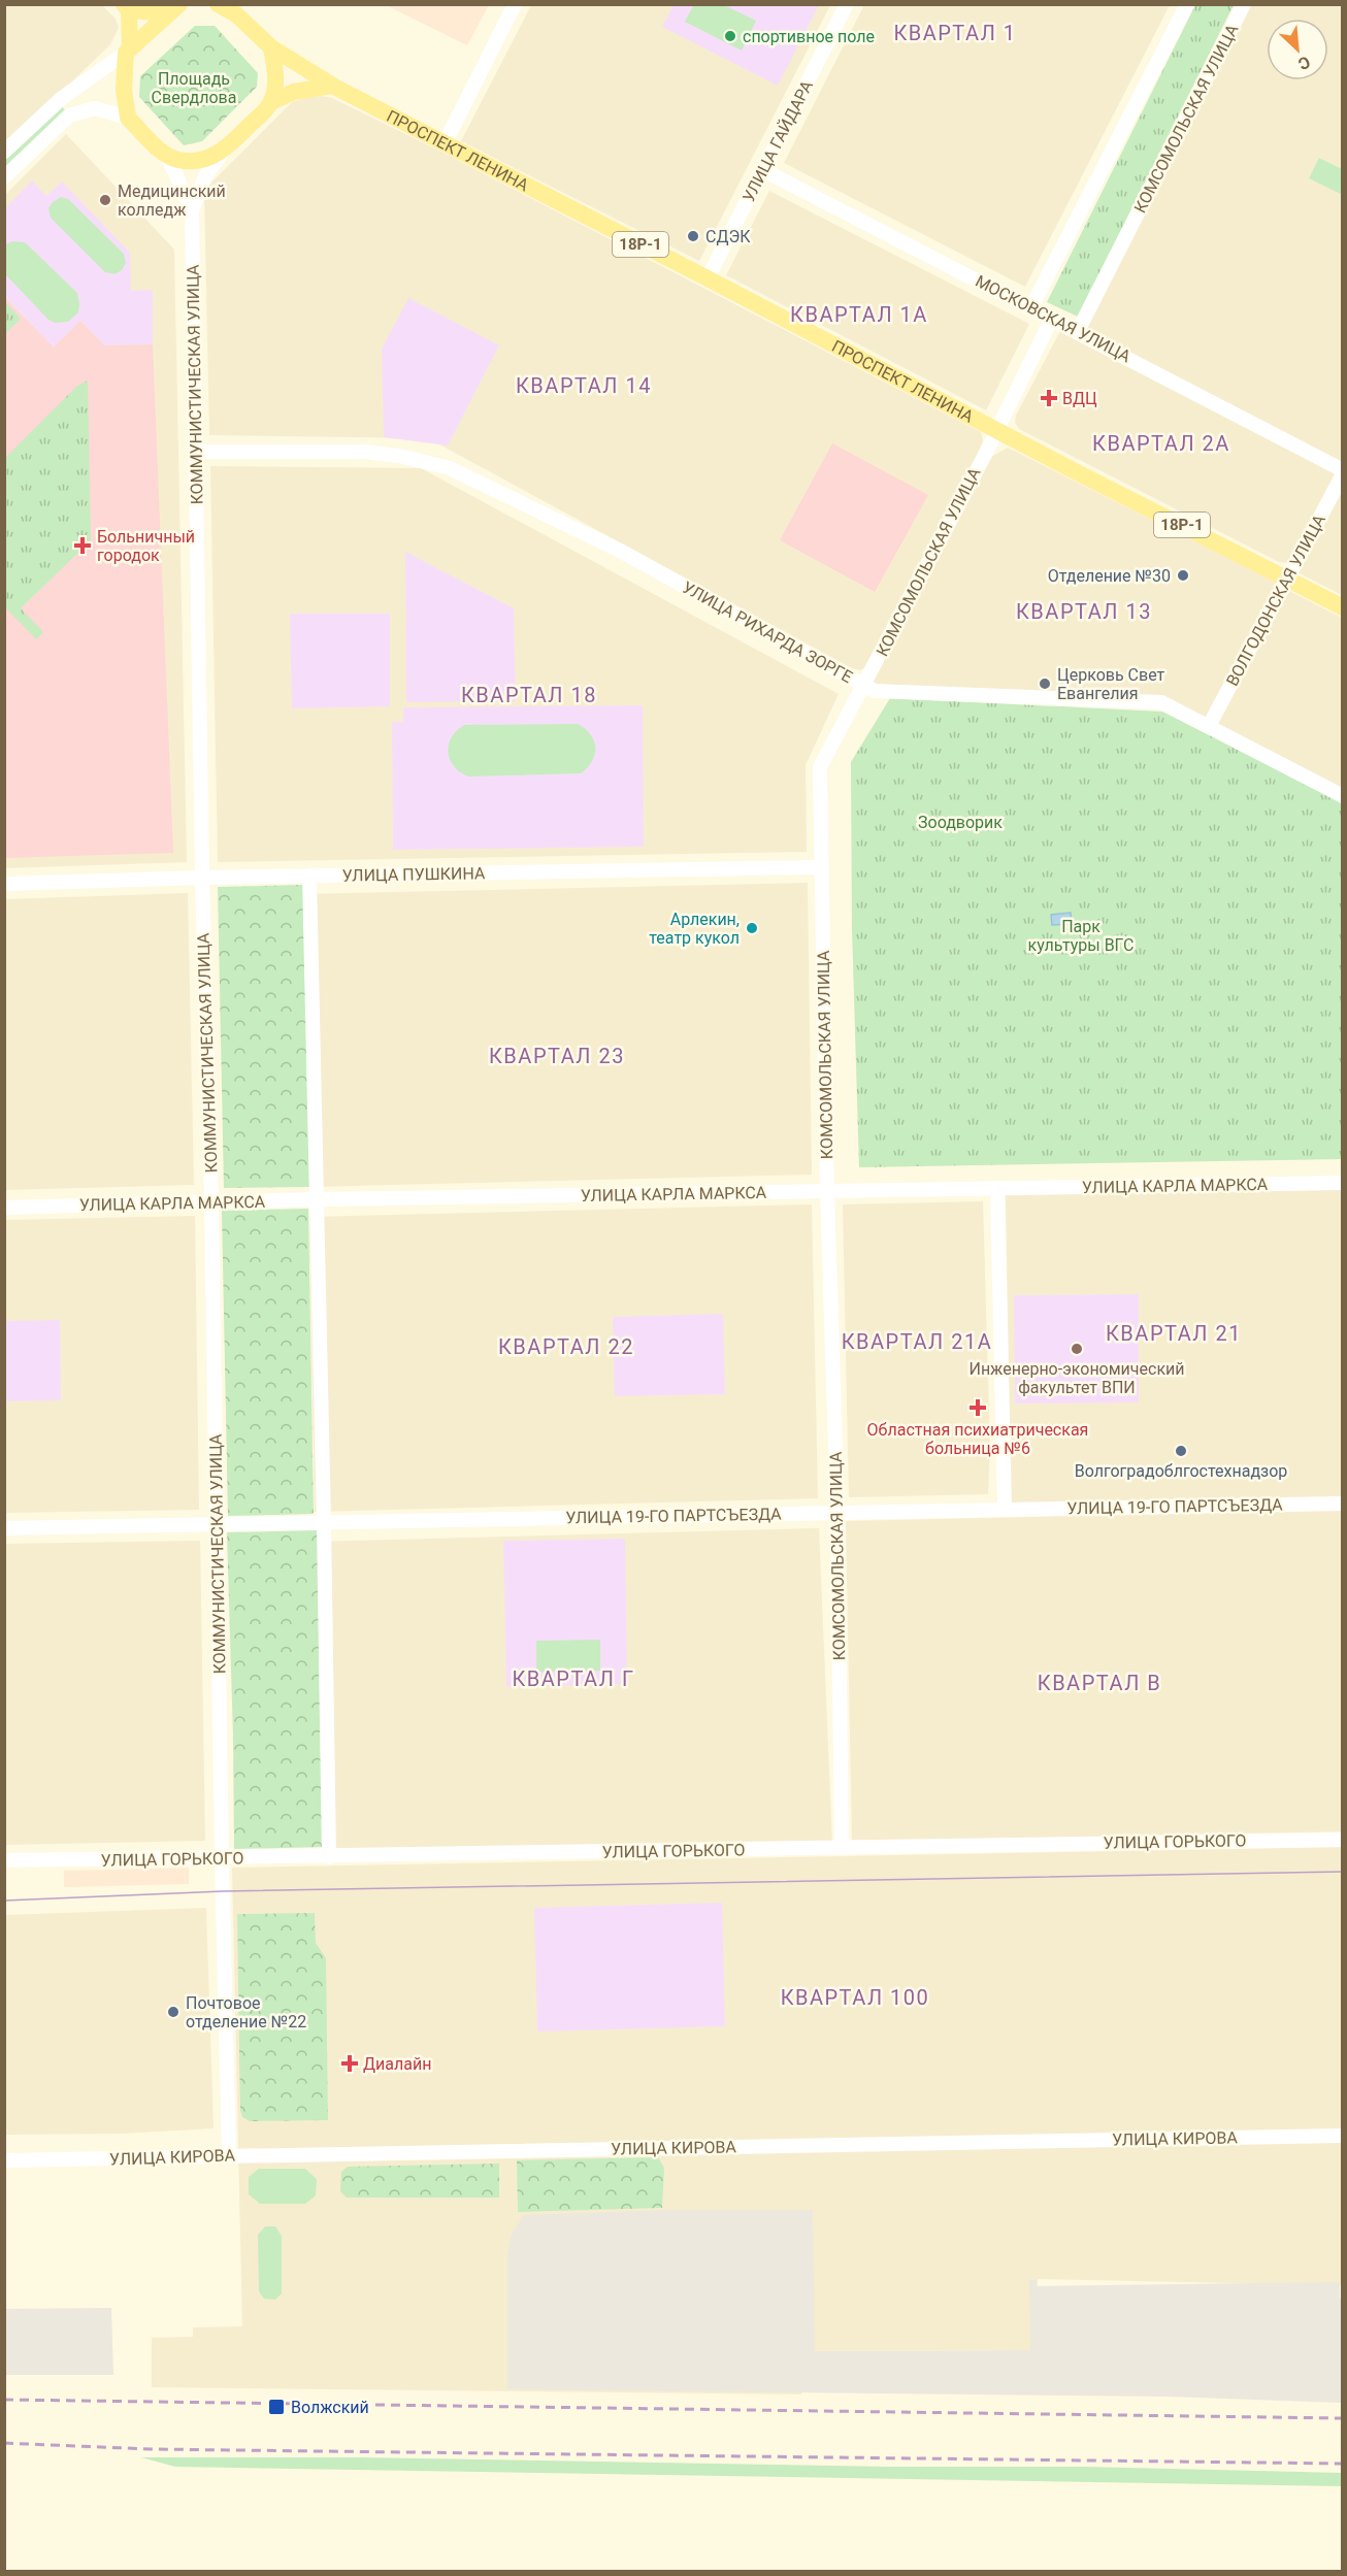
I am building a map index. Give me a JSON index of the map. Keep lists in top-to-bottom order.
{
  "streets": {
    "main road": ["ПРОСПЕКТ ЛЕНИНА", "18Р-1"],
    "street": [
      "КОМСОМОЛЬСКАЯ УЛИЦА",
      "УЛИЦА ГАЙДАРА",
      "МОСКОВСКАЯ УЛИЦА",
      "КОММУНИСТИЧЕСКАЯ УЛИЦА",
      "ВОЛГОДОНСКАЯ УЛИЦА",
      "УЛИЦА РИХАРДА ЗОРГЕ",
      "УЛИЦА ПУШКИНА",
      "УЛИЦА КАРЛА МАРКСА",
      "УЛИЦА 19-ГО ПАРТСЪЕЗДА",
      "УЛИЦА ГОРЬКОГО",
      "УЛИЦА КИРОВА"
    ]
  },
  "crossings": [
    ["КОМСОМОЛЬСКАЯ УЛИЦА", "ПРОСПЕКТ ЛЕНИНА"],
    ["КОМСОМОЛЬСКАЯ УЛИЦА", "МОСКОВСКАЯ УЛИЦА"],
    ["КОМСОМОЛЬСКАЯ УЛИЦА", "УЛИЦА РИХАРДА ЗОРГЕ"],
    ["КОМСОМОЛЬСКАЯ УЛИЦА", "УЛИЦА ПУШКИНА"],
    ["КОМСОМОЛЬСКАЯ УЛИЦА", "УЛИЦА КАРЛА МАРКСА"],
    ["КОМСОМОЛЬСКАЯ УЛИЦА", "УЛИЦА 19-ГО ПАРТСЪЕЗДА"],
    ["КОМСОМОЛЬСКАЯ УЛИЦА", "УЛИЦА ГОРЬКОГО"],
    ["УЛИЦА ГАЙДАРА", "ПРОСПЕКТ ЛЕНИНА"],
    ["УЛИЦА ГАЙДАРА", "МОСКОВСКАЯ УЛИЦА"],
    ["ПРОСПЕКТ ЛЕНИНА", "18Р-1"],
    ["ПРОСПЕКТ ЛЕНИНА", "ВОЛГОДОНСКАЯ УЛИЦА"],
    ["МОСКОВСКАЯ УЛИЦА", "ВОЛГОДОНСКАЯ УЛИЦА"],
    ["КОММУНИСТИЧЕСКАЯ УЛИЦА", "УЛИЦА РИХАРДА ЗОРГЕ"],
    ["КОММУНИСТИЧЕСКАЯ УЛИЦА", "УЛИЦА ПУШКИНА"],
    ["КОММУНИСТИЧЕСКАЯ УЛИЦА", "УЛИЦА КАРЛА МАРКСА"],
    ["КОММУНИСТИЧЕСКАЯ УЛИЦА", "УЛИЦА 19-ГО ПАРТСЪЕЗДА"],
    ["КОММУНИСТИЧЕСКАЯ УЛИЦА", "УЛИЦА ГОРЬКОГО"],
    ["КОММУНИСТИЧЕСКАЯ УЛИЦА", "УЛИЦА КИРОВА"],
    ["ВОЛГОДОНСКАЯ УЛИЦА", "УЛИЦА РИХАРДА ЗОРГЕ"]
  ],
  "districts": [
    "КВАРТАЛ 1",
    "КВАРТАЛ 1А",
    "КВАРТАЛ 14",
    "КВАРТАЛ 2А",
    "КВАРТАЛ 13",
    "КВАРТАЛ 18",
    "КВАРТАЛ 23",
    "КВАРТАЛ 21",
    "КВАРТАЛ 21А",
    "КВАРТАЛ 22",
    "КВАРТАЛ Г",
    "КВАРТАЛ В",
    "КВАРТАЛ 100"
  ],
  "parks": ["Площадь Свердлова", "Зоодворик", "Парк культуры ВГС"],
  "places": {
    "other": [
      "спортивное поле",
      "Медицинский колледж",
      "СДЭК",
      "Отделение №30",
      "Церковь Свет Евангелия",
      "Арлекин, театр кукол",
      "Инженерно-экономический факультет ВПИ",
      "Волгоградоблгостехнадзор",
      "Почтовое отделение №22"
    ],
    "health": [
      "ВДЦ",
      "Больничный городок",
      "Областная психиатрическая больница №6",
      "Диалайн"
    ],
    "transit": ["Волжский"]
  },
  "north": "bottom right"
}
